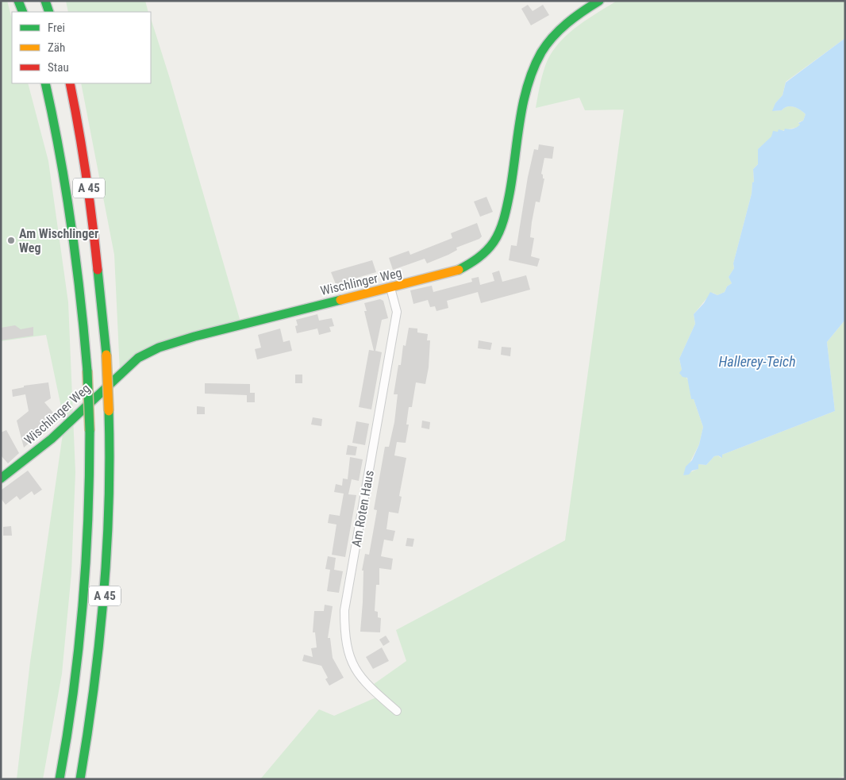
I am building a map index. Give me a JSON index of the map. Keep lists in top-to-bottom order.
{
  "streets": {
    "main road": ["A 45", "Wischlinger Weg"],
    "street": ["Am Roten Haus"]
  },
  "crossings": [
    ["Wischlinger Weg", "Am Roten Haus"]
  ],
  "water": ["Hallerey-Teich"],
  "places": ["Am Wischlinger Weg"],
  "legend": ["Frei", "Zäh", "Stau"]
}
